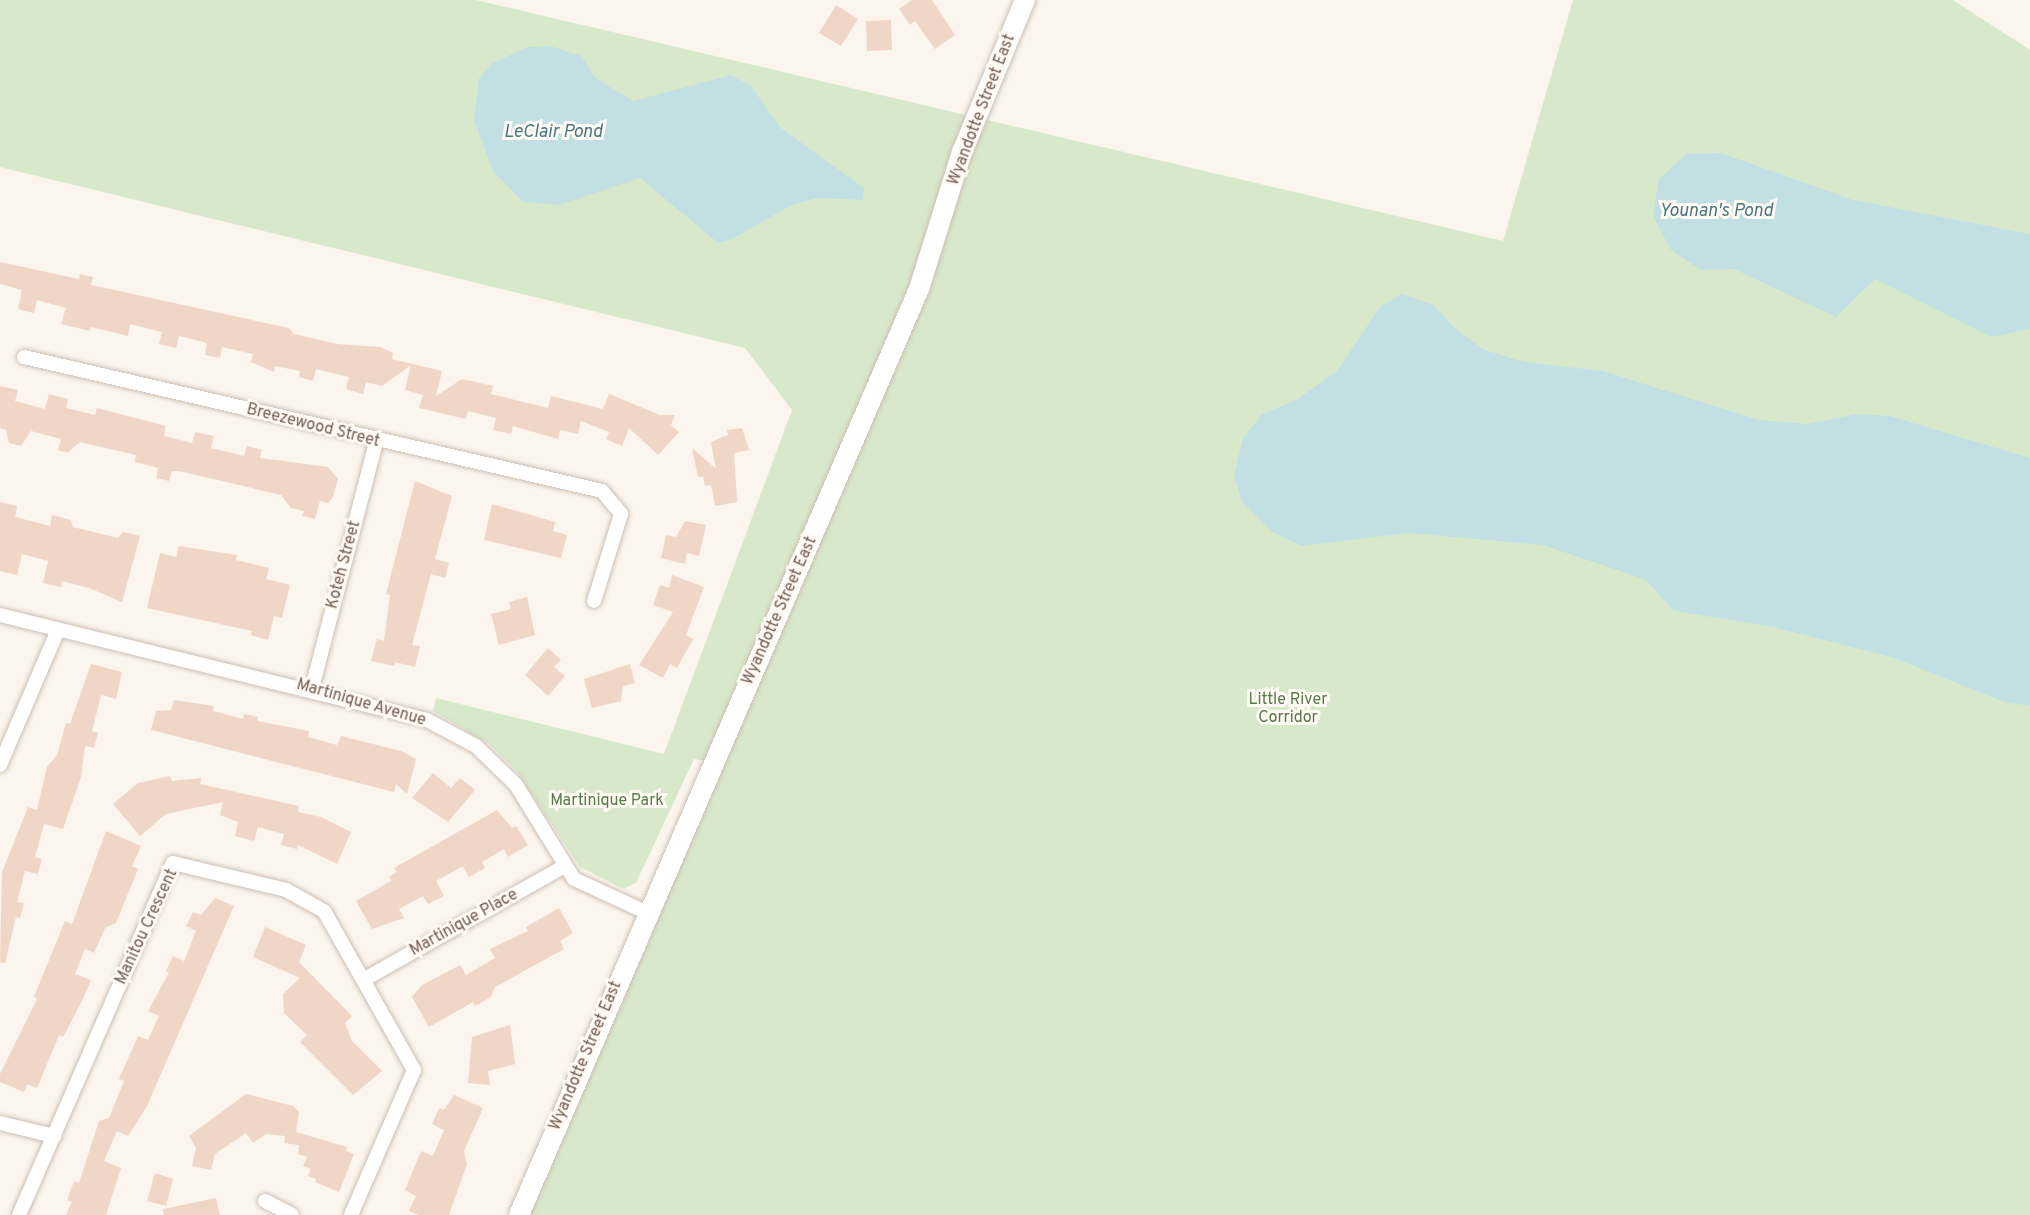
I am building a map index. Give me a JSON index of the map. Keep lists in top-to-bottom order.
{
  "streets": {
    "street": [
      "Wyandotte Street East",
      "Breezewood Street",
      "Koteh Street",
      "Martinique Avenue",
      "Martinique Place",
      "Manitou Crescent"
    ]
  },
  "crossings": [
    ["Wyandotte Street East", "Martinique Avenue"],
    ["Breezewood Street", "Koteh Street"],
    ["Koteh Street", "Martinique Avenue"],
    ["Martinique Avenue", "Martinique Place"],
    ["Martinique Place", "Manitou Crescent"]
  ],
  "water": ["LeClair Pond", "Younan's Pond"],
  "parks": ["Little River Corridor", "Martinique Park"]
}
